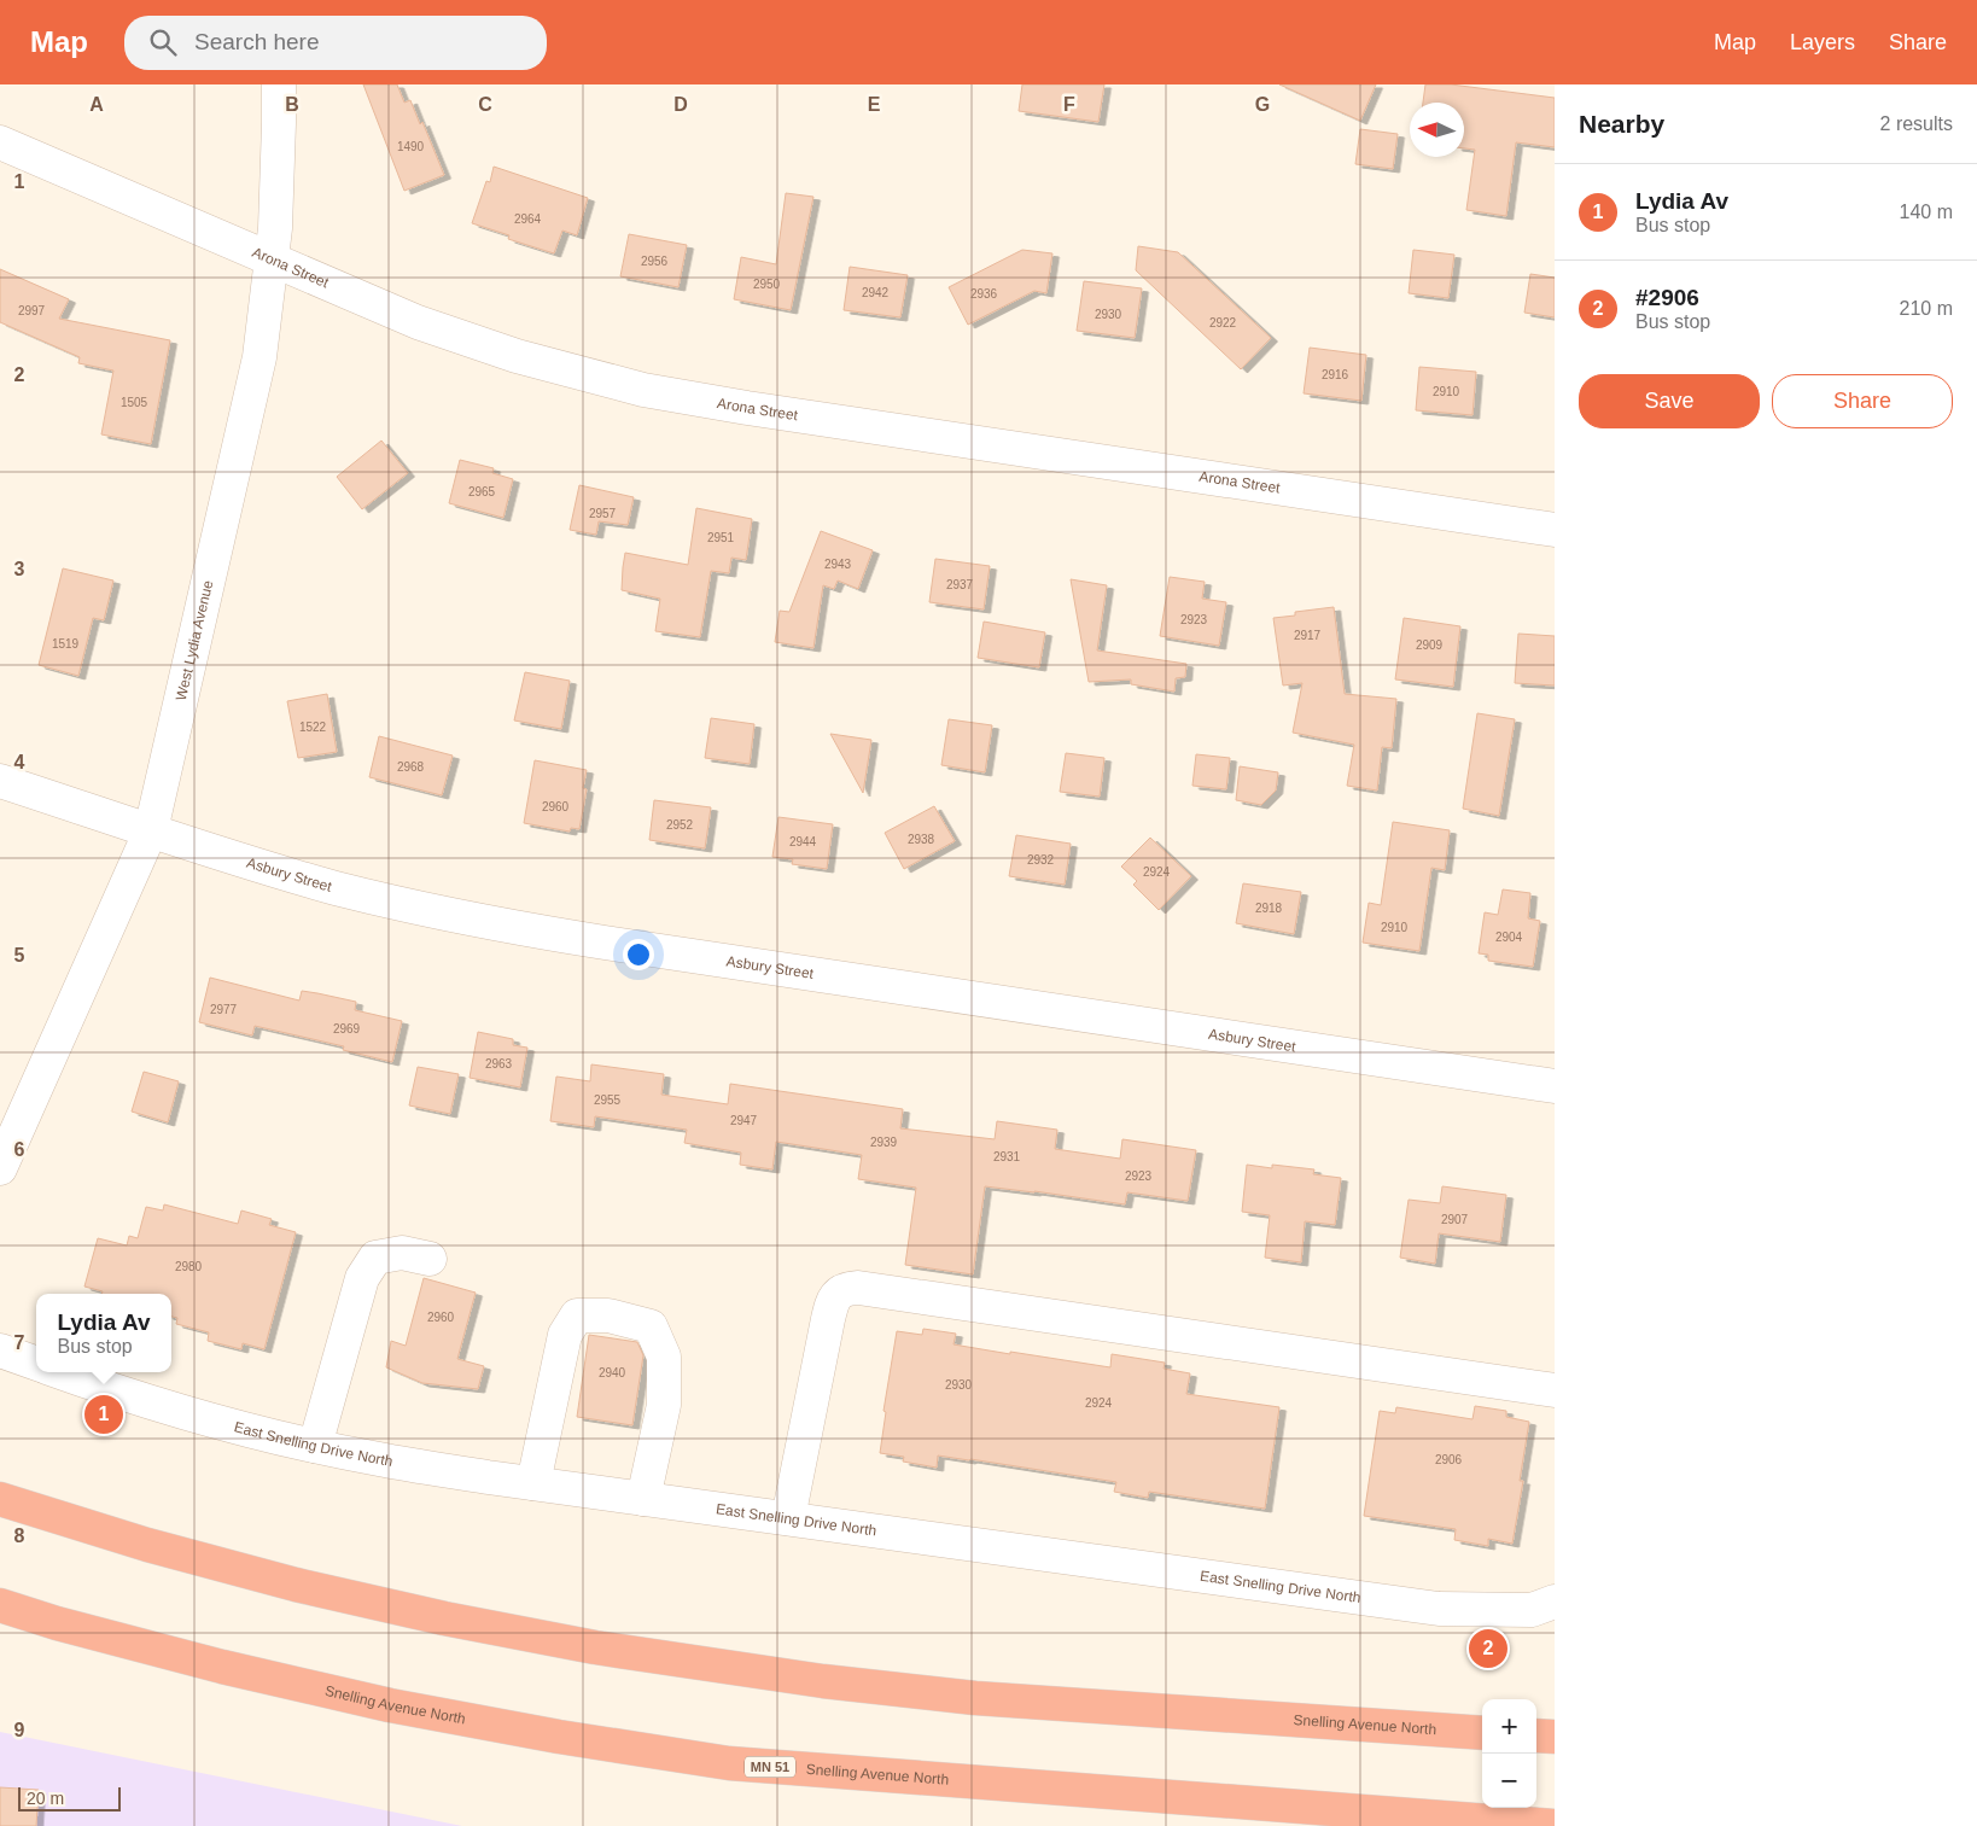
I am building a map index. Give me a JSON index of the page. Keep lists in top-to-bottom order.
{
  "streets": {
    "highway": ["Snelling Avenue North", "MN 51"],
    "street": [
      "Arona Street",
      "West Lydia Avenue",
      "Asbury Street",
      "East Snelling Drive North"
    ]
  },
  "crossings": [
    ["Arona Street", "West Lydia Avenue"],
    ["West Lydia Avenue", "Asbury Street"]
  ],
  "house_numbers": [
    "1490",
    "2964",
    "2956",
    "2950",
    "2942",
    "2936",
    "2997",
    "2930",
    "2922",
    "2916",
    "2910",
    "1505",
    "2965",
    "2957",
    "2951",
    "2943",
    "2937",
    "2923",
    "2917",
    "1519",
    "2909",
    "1522",
    "2968",
    "2960",
    "2952",
    "2938",
    "2944",
    "2932",
    "2924",
    "2918",
    "2910",
    "2904",
    "2977",
    "2969",
    "2963",
    "2955",
    "2947",
    "2939",
    "2931",
    "2923",
    "2907",
    "2980",
    "2960",
    "2940",
    "2930",
    "2924",
    "2906"
  ],
  "scale_bar": "20 m",
  "north": "left",
  "page": {
    "header": "Map",
    "search": "Search here",
    "nav": ["Map", "Layers", "Share"],
    "heading": ["Nearby", "2 results"],
    "list": [
      {
        "mark": "1",
        "name": "Lydia Av",
        "note": "Bus stop",
        "value": "140 m"
      },
      {
        "mark": "2",
        "name": "#2906",
        "note": "Bus stop",
        "value": "210 m"
      }
    ],
    "buttons": ["Save", "Share"],
    "popup": ["Lydia Av", "Bus stop"],
    "pins": ["1", "2"],
    "map_buttons": ["+", "−"],
    "scale": "20 m"
  },
  "grid": {
    "columns": [
      "A",
      "B",
      "C",
      "D",
      "E",
      "F",
      "G"
    ],
    "rows": [
      "1",
      "2",
      "3",
      "4",
      "5",
      "6",
      "7",
      "8",
      "9"
    ]
  }
}
